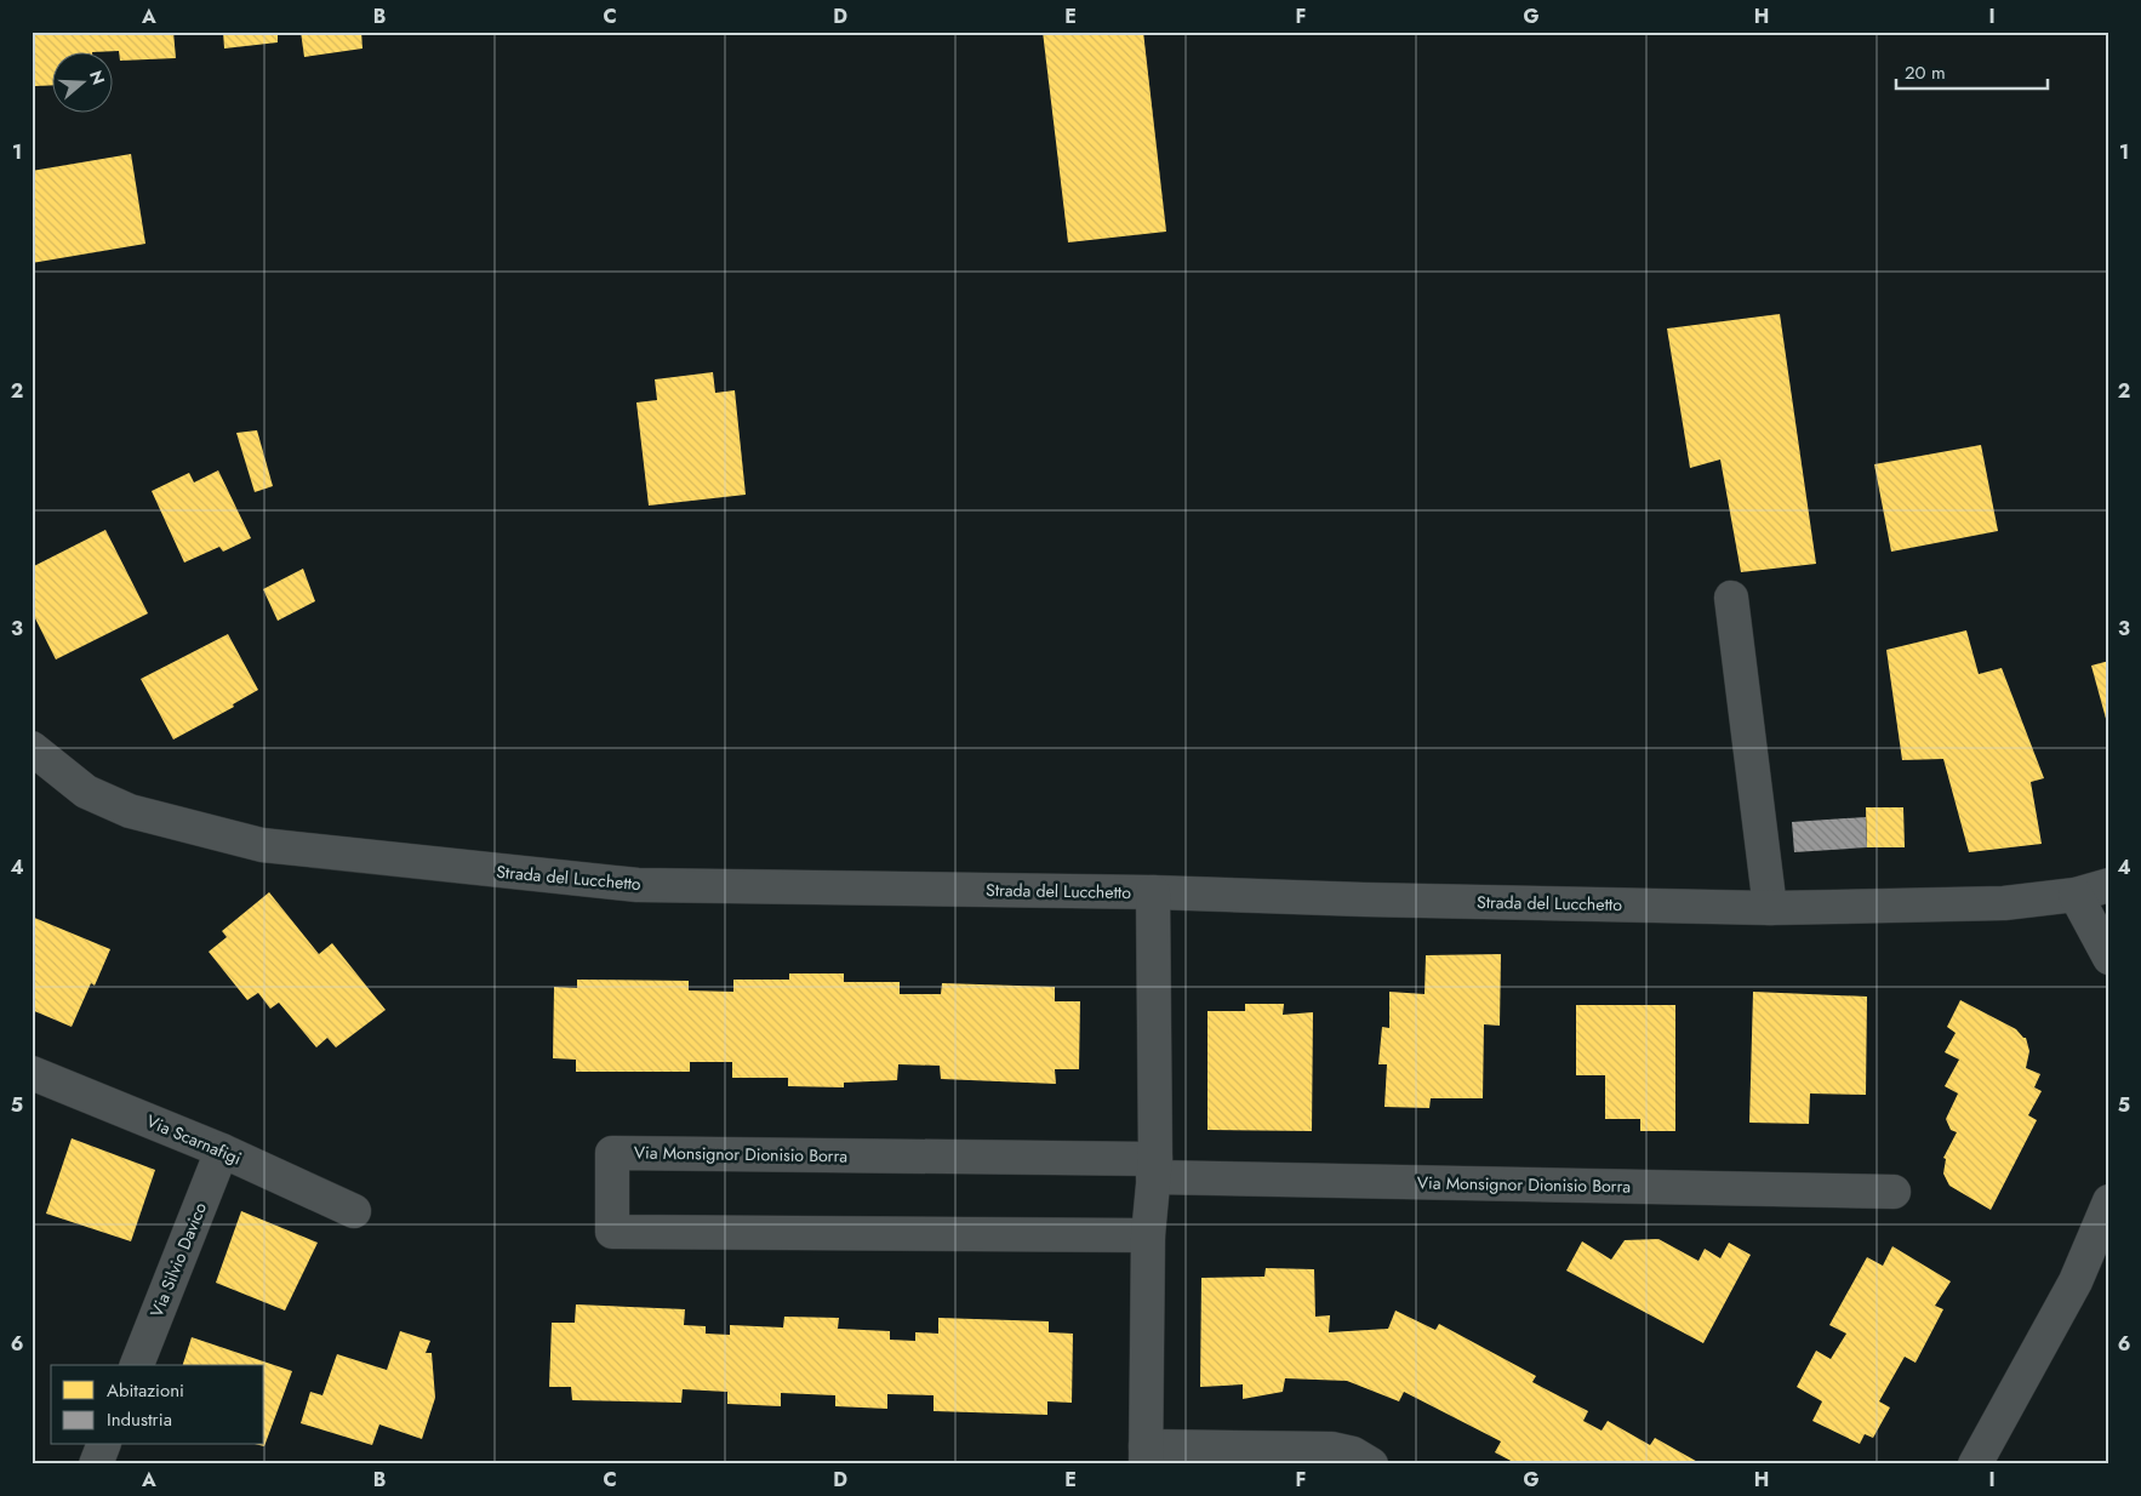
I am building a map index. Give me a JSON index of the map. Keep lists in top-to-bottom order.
{
  "streets": {
    "street": [
      "Strada del Lucchetto",
      "Via Scarnafigi",
      "Via Monsignor Dionisio Borra",
      "Via Silvio Davico"
    ]
  },
  "crossings": [
    ["Via Scarnafigi", "Via Silvio Davico"]
  ],
  "legend": ["Abitazioni", "Industria"],
  "scale_bar": "20 m",
  "north": "right",
  "grid": {
    "columns": [
      "A",
      "B",
      "C",
      "D",
      "E",
      "F",
      "G",
      "H",
      "I"
    ],
    "rows": [
      "1",
      "2",
      "3",
      "4",
      "5",
      "6"
    ]
  }
}
